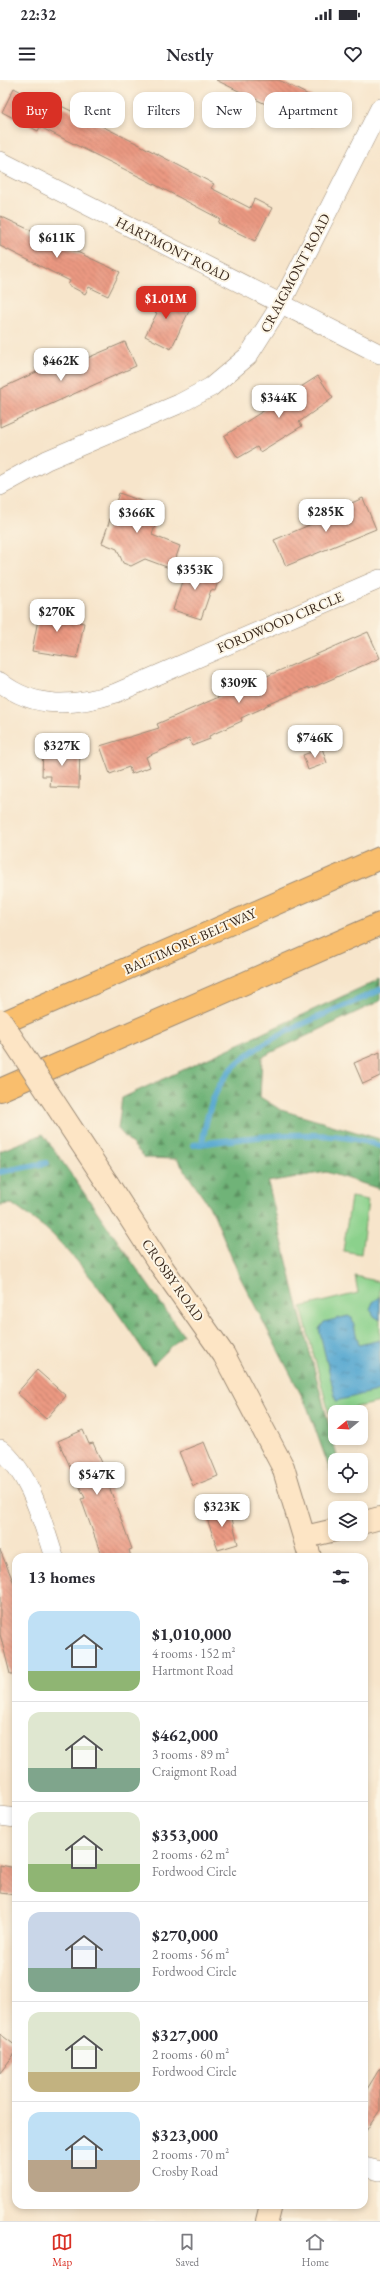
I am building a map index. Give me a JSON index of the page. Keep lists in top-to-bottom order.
{
  "streets": {
    "highway": ["BALTIMORE BELTWAY"],
    "main road": ["CROSBY ROAD"],
    "street": ["HARTMONT ROAD", "CRAIGMONT ROAD", "FORDWOOD CIRCLE"]
  },
  "crossings": [
    ["HARTMONT ROAD", "CRAIGMONT ROAD"]
  ],
  "north": "left",
  "page": {
    "status": "22:32",
    "header": "Nestly",
    "chip": [
      "Buy",
      "Rent",
      "Filters",
      "New",
      "Apartment"
    ],
    "price": [
      "$611K",
      "$1.01M",
      "$462K",
      "$344K",
      "$285K",
      "$366K",
      "$353K",
      "$270K",
      "$309K",
      "$746K",
      "$327K",
      "$547K",
      "$323K"
    ],
    "heading": "13 homes",
    "list": [
      {
        "name": "$1,010,000",
        "note": "4 rooms · 152 m² · Hartmont Road"
      },
      {
        "name": "$462,000",
        "note": "3 rooms · 89 m² · Craigmont Road"
      },
      {
        "name": "$353,000",
        "note": "2 rooms · 62 m² · Fordwood Circle"
      },
      {
        "name": "$270,000",
        "note": "2 rooms · 56 m² · Fordwood Circle"
      },
      {
        "name": "$327,000",
        "note": "2 rooms · 60 m² · Fordwood Circle"
      },
      {
        "name": "$323,000",
        "note": "2 rooms · 70 m² · Crosby Road"
      }
    ],
    "tabs": ["Map", "Saved", "Home"]
  }
}
